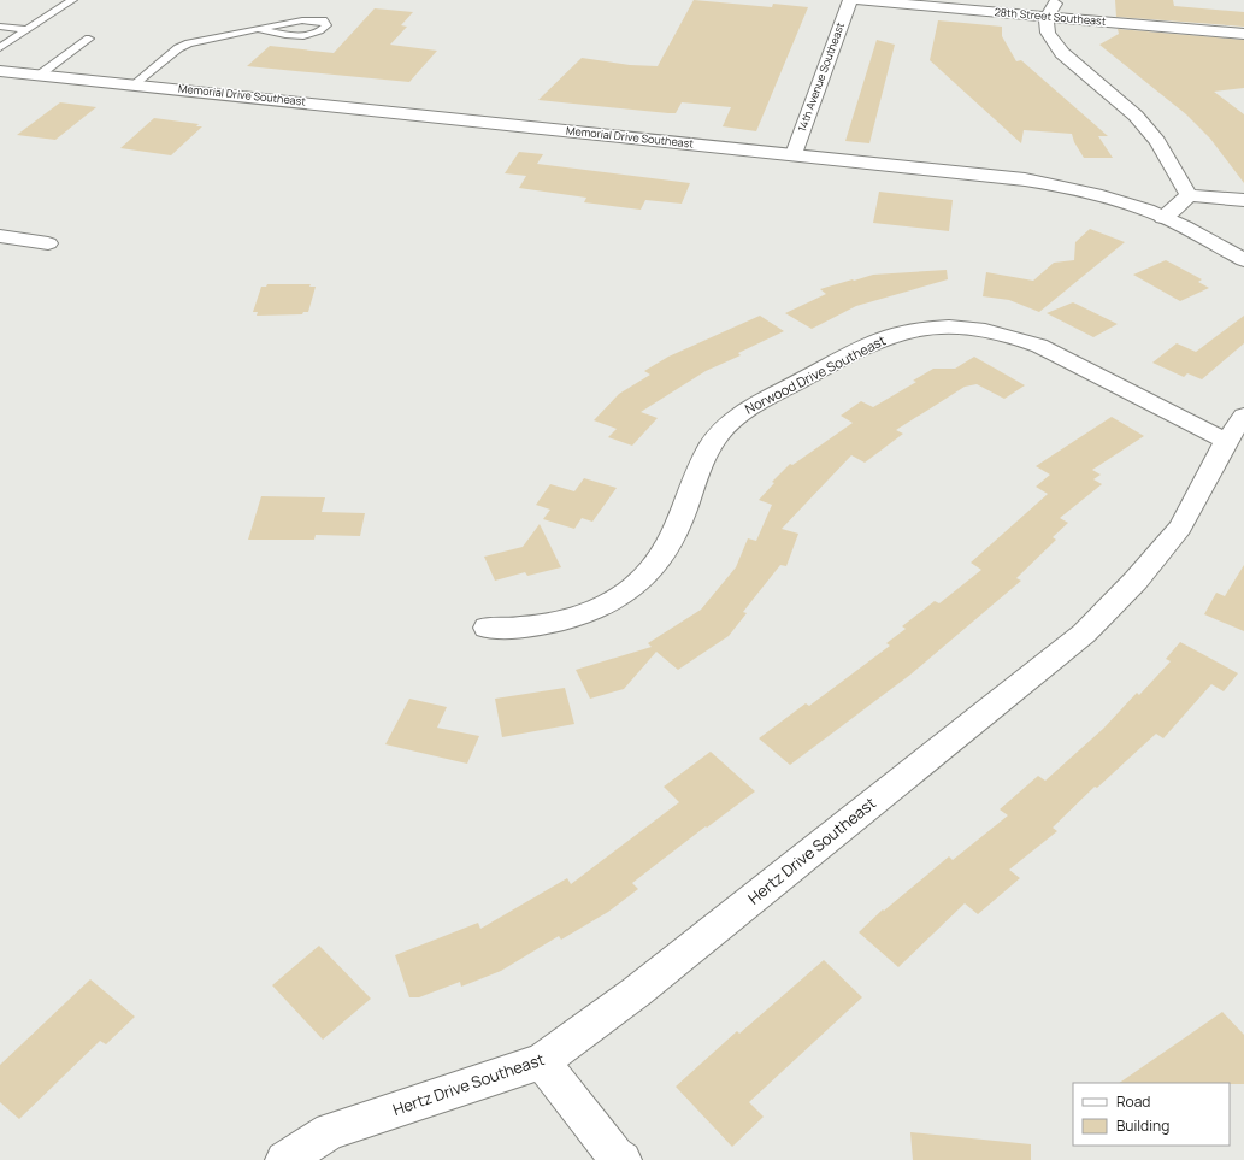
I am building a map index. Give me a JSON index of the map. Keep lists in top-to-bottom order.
{
  "streets": {
    "street": [
      "28th Street Southeast",
      "14th Avenue Southeast",
      "Memorial Drive Southeast",
      "Norwood Drive Southeast",
      "Hertz Drive Southeast"
    ]
  },
  "crossings": [
    ["14th Avenue Southeast", "Memorial Drive Southeast"],
    ["Norwood Drive Southeast", "Hertz Drive Southeast"]
  ],
  "legend": ["Road", "Building"]
}
